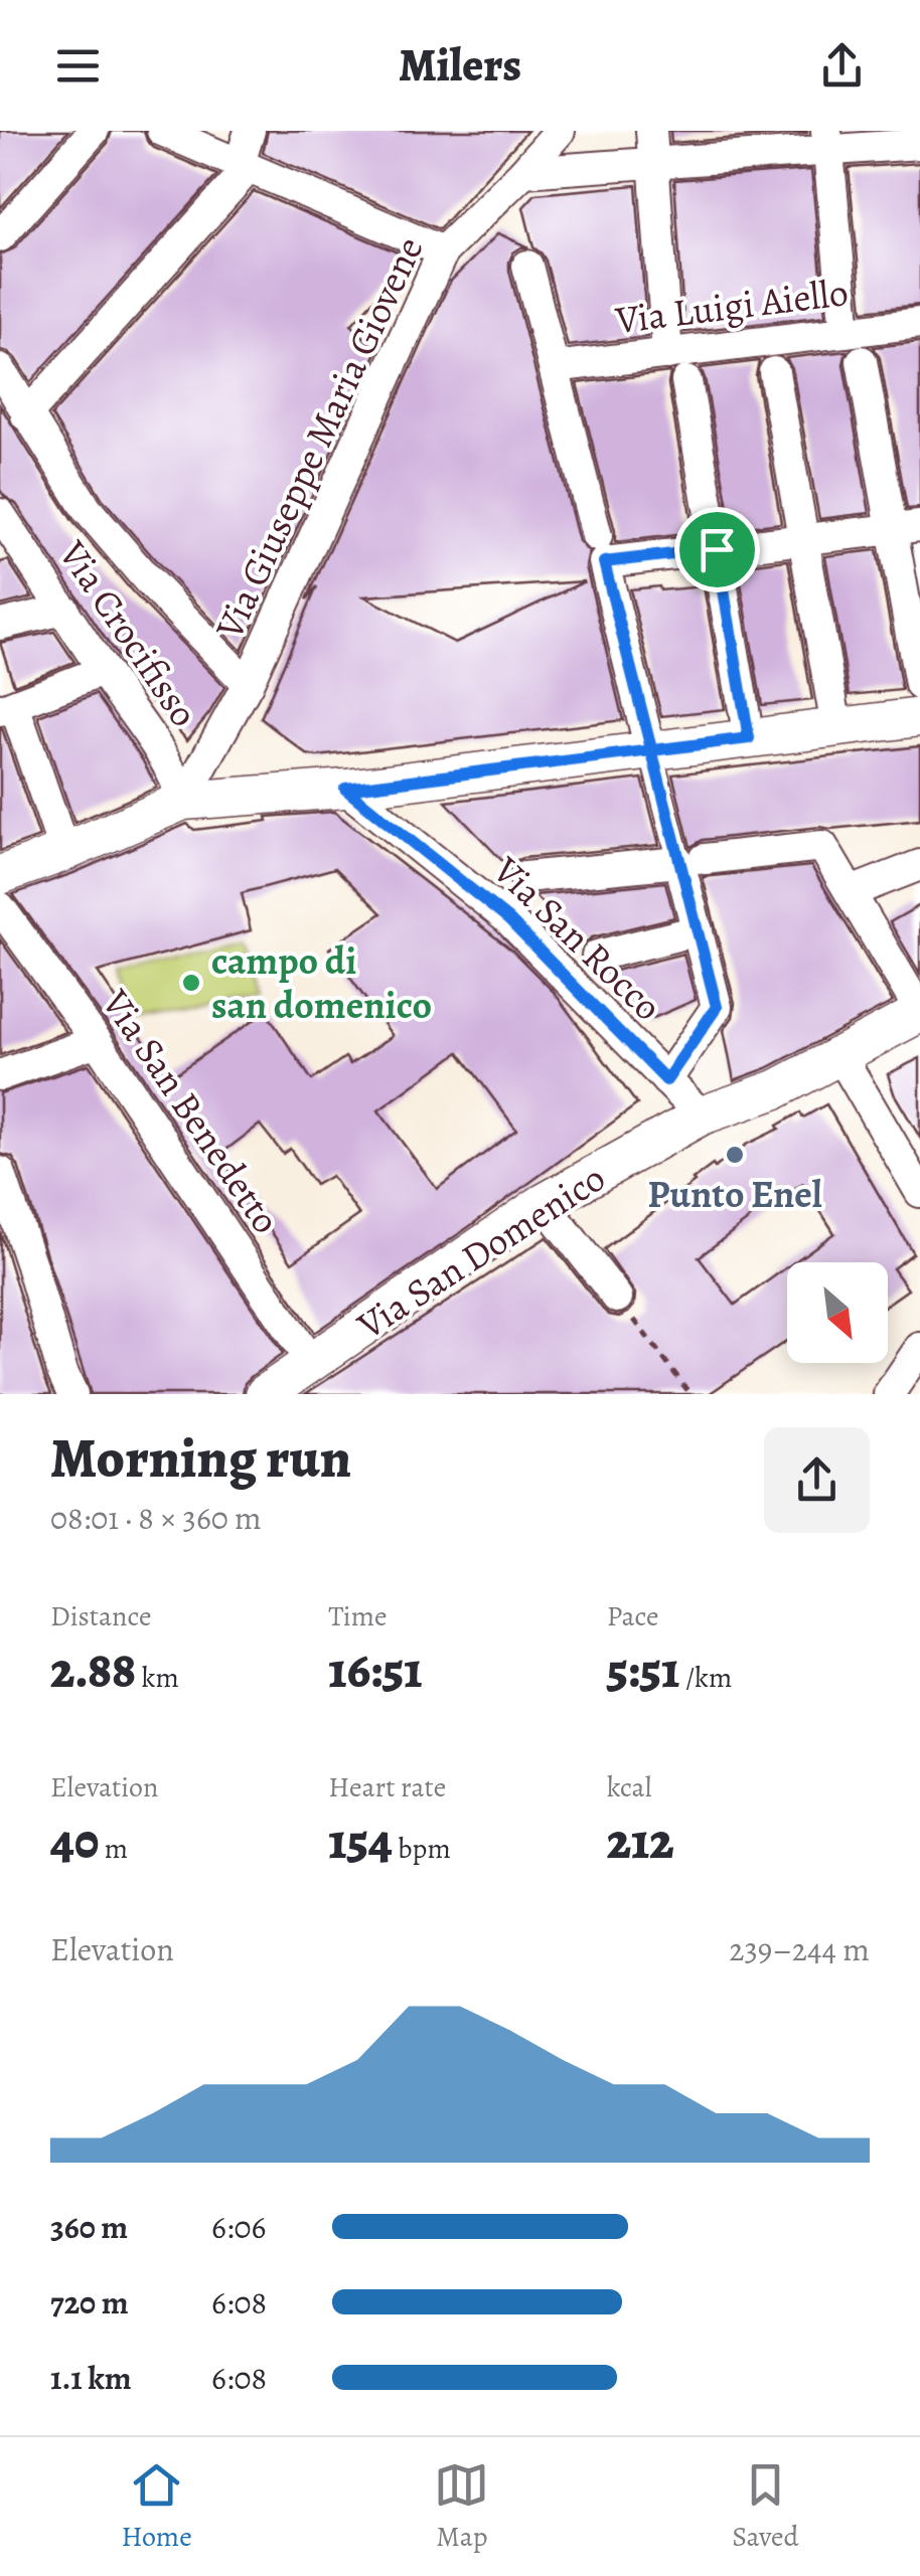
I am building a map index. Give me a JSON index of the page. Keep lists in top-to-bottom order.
{
  "streets": {
    "street": [
      "Via Luigi Aiello",
      "Via Giuseppe Maria Giovene",
      "Via Crocifisso",
      "Via San Rocco",
      "Via San Benedetto",
      "Via San Domenico"
    ]
  },
  "crossings": [
    ["Via Giuseppe Maria Giovene", "Via Crocifisso"],
    ["Via San Rocco", "Via San Domenico"],
    ["Via San Benedetto", "Via San Domenico"]
  ],
  "places": ["campo di san domenico", "Punto Enel"],
  "north": "bottom right",
  "page": {
    "header": "Milers",
    "heading": ["Morning run", "08:01 · 8 × 360 m"],
    "stats": [
      ["Distance", "2.88 km"],
      ["Time", "16:51"],
      ["Pace", "5:51 /km"],
      ["Elevation", "40 m"],
      ["Heart rate", "154 bpm"],
      ["kcal", "212"]
    ],
    "chart": ["Elevation", "239–244 m"],
    "list": [
      {
        "name": "360 m",
        "note": "6:06"
      },
      {
        "name": "720 m",
        "note": "6:08"
      },
      {
        "name": "1.1 km",
        "note": "6:08"
      }
    ],
    "tabs": ["Home", "Map", "Saved"]
  }
}
